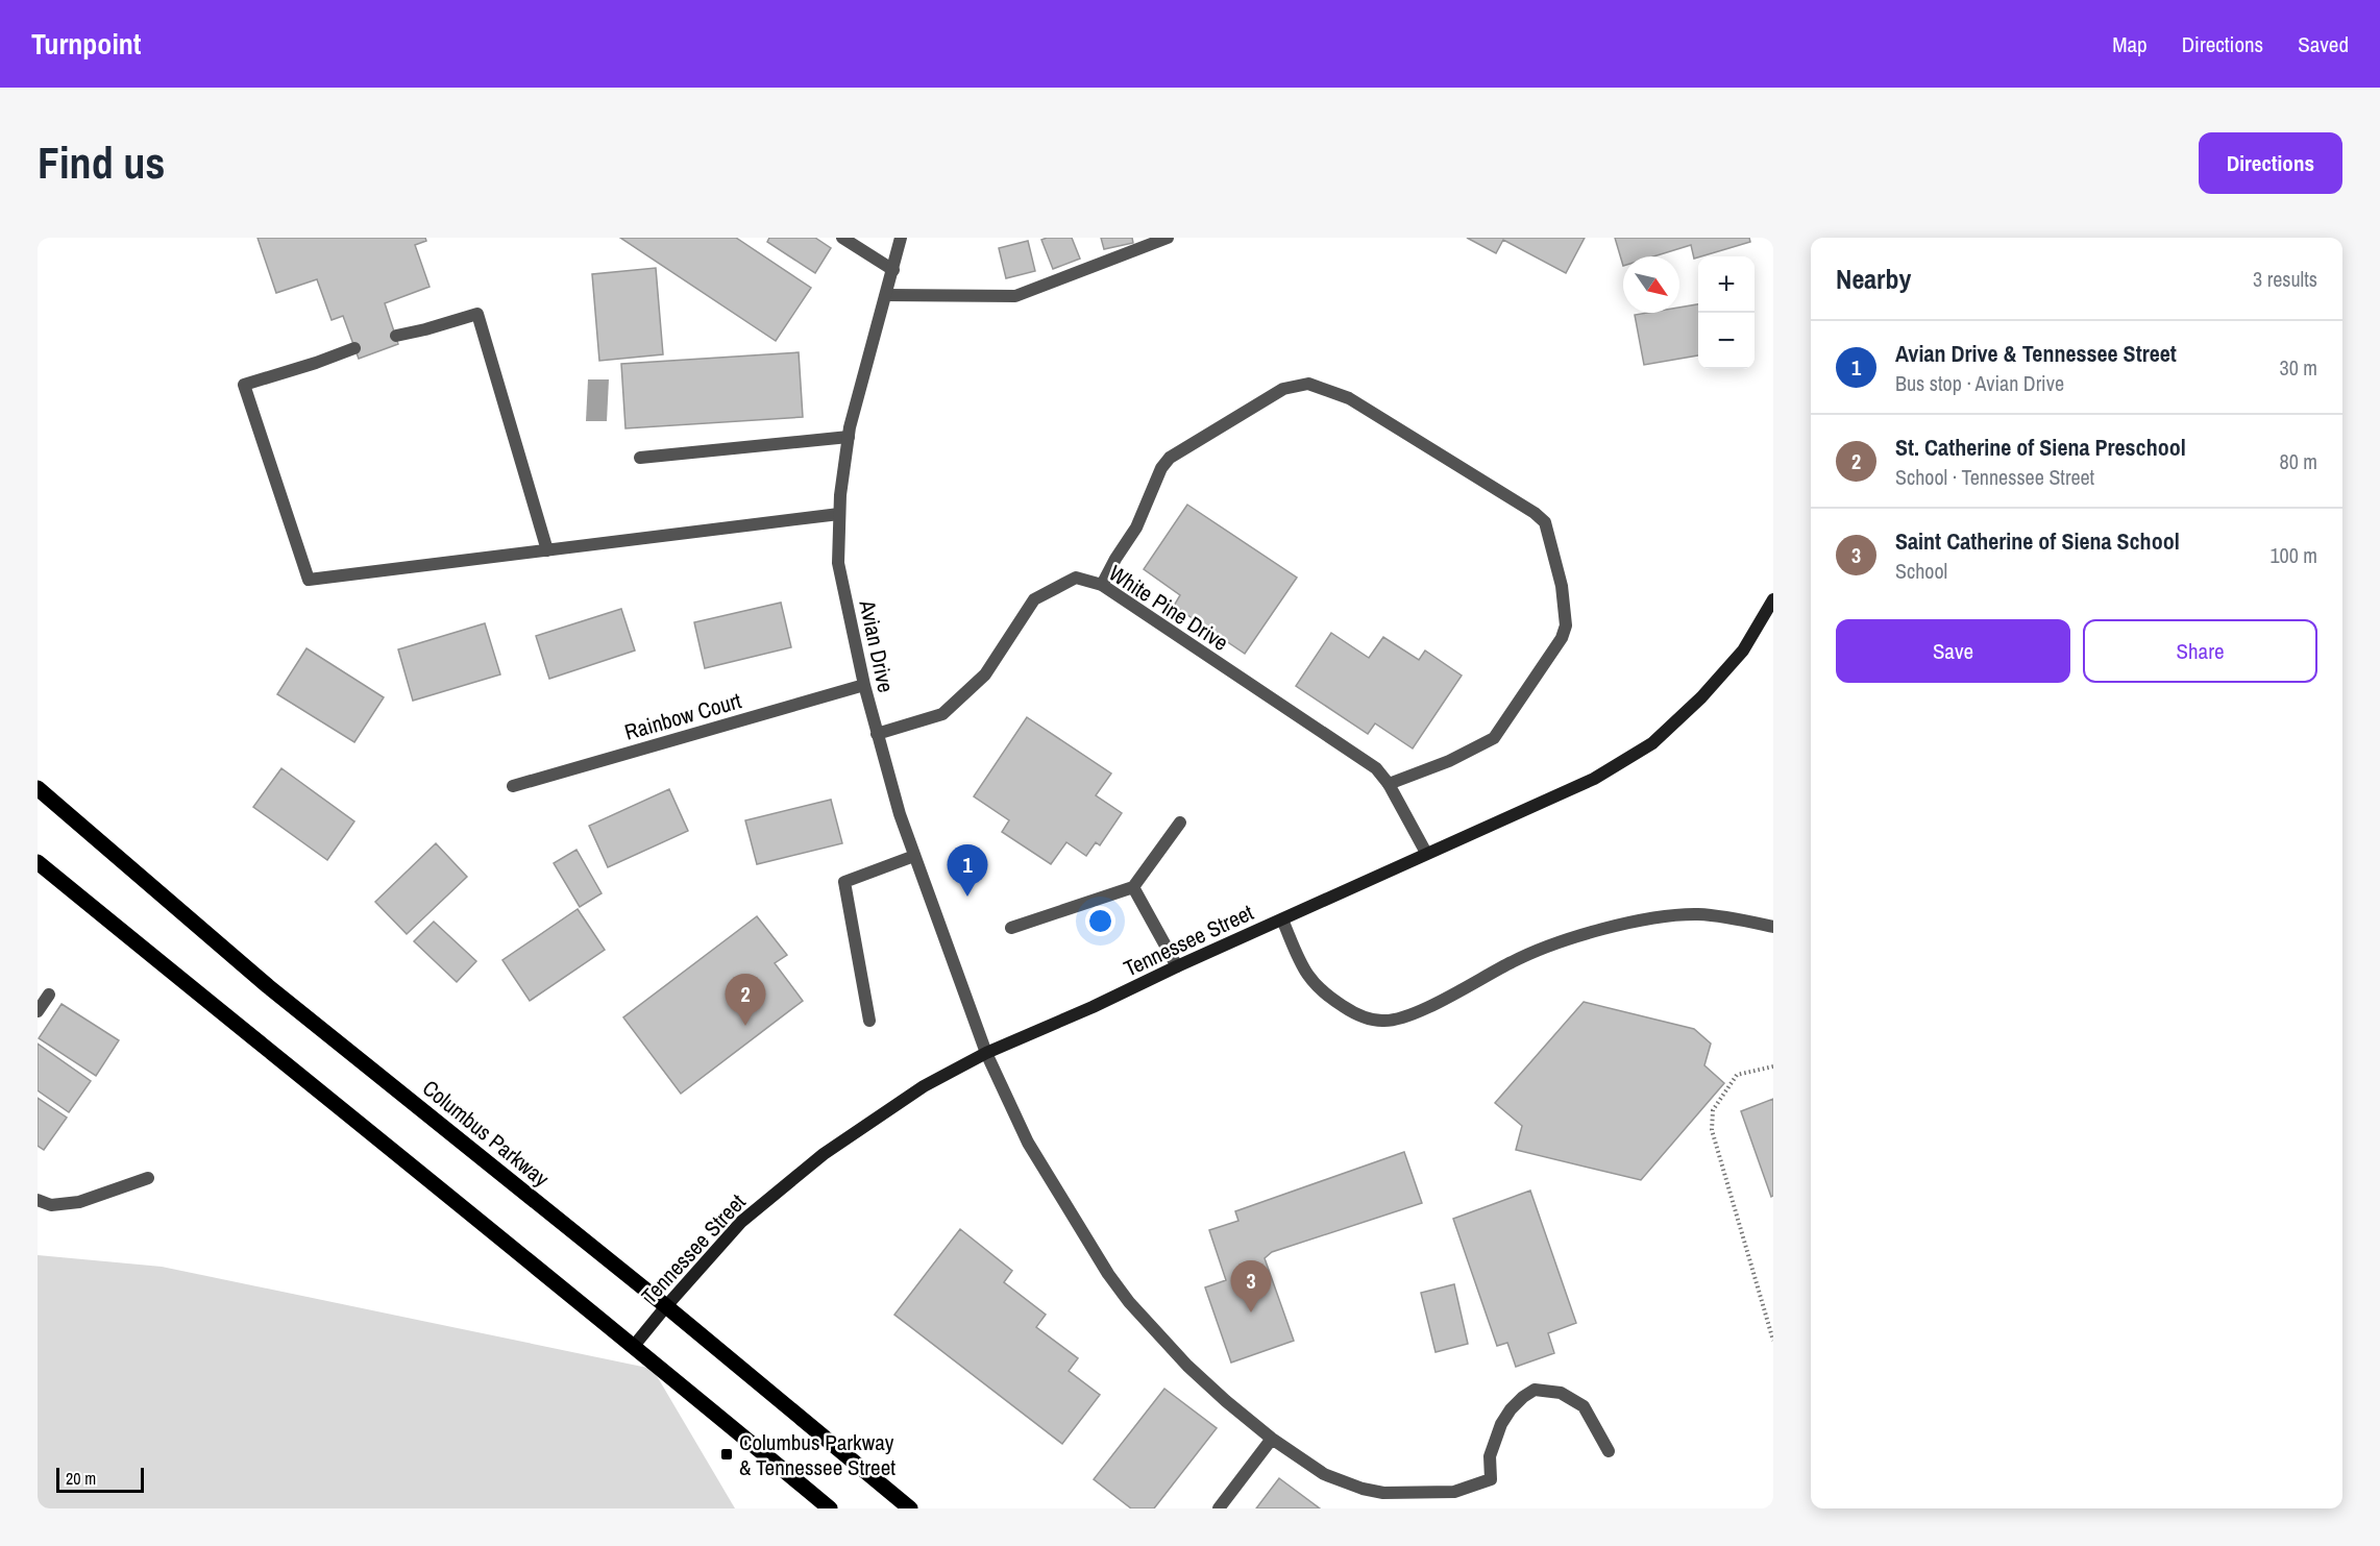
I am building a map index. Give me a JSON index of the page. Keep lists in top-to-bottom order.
{
  "streets": {
    "main road": ["Tennessee Street", "Columbus Parkway"],
    "street": ["White Pine Drive", "Avian Drive", "Rainbow Court"]
  },
  "crossings": [
    ["White Pine Drive", "Avian Drive"],
    ["White Pine Drive", "Tennessee Street"],
    ["Avian Drive", "Rainbow Court"],
    ["Avian Drive", "Tennessee Street"],
    ["Tennessee Street", "Columbus Parkway"]
  ],
  "places": {
    "transit": ["Columbus Parkway & Tennessee Street"]
  },
  "scale_bar": "20 m",
  "north": "bottom right",
  "page": {
    "header": "Turnpoint",
    "nav": ["Map", "Directions", "Saved"],
    "buttons": [
      "Directions",
      ["Save", "Share"]
    ],
    "title": "Find us",
    "heading": ["Nearby", "3 results"],
    "map_buttons": ["+", "−"],
    "list": [
      {
        "mark": "1",
        "name": "Avian Drive & Tennessee Street",
        "note": "Bus stop · Avian Drive",
        "value": "30 m"
      },
      {
        "mark": "2",
        "name": "St. Catherine of Siena Preschool",
        "note": "School · Tennessee Street",
        "value": "80 m"
      },
      {
        "mark": "3",
        "name": "Saint Catherine of Siena School",
        "note": "School",
        "value": "100 m"
      }
    ],
    "pins": ["1", "2", "3"],
    "scale": "20 m"
  }
}
